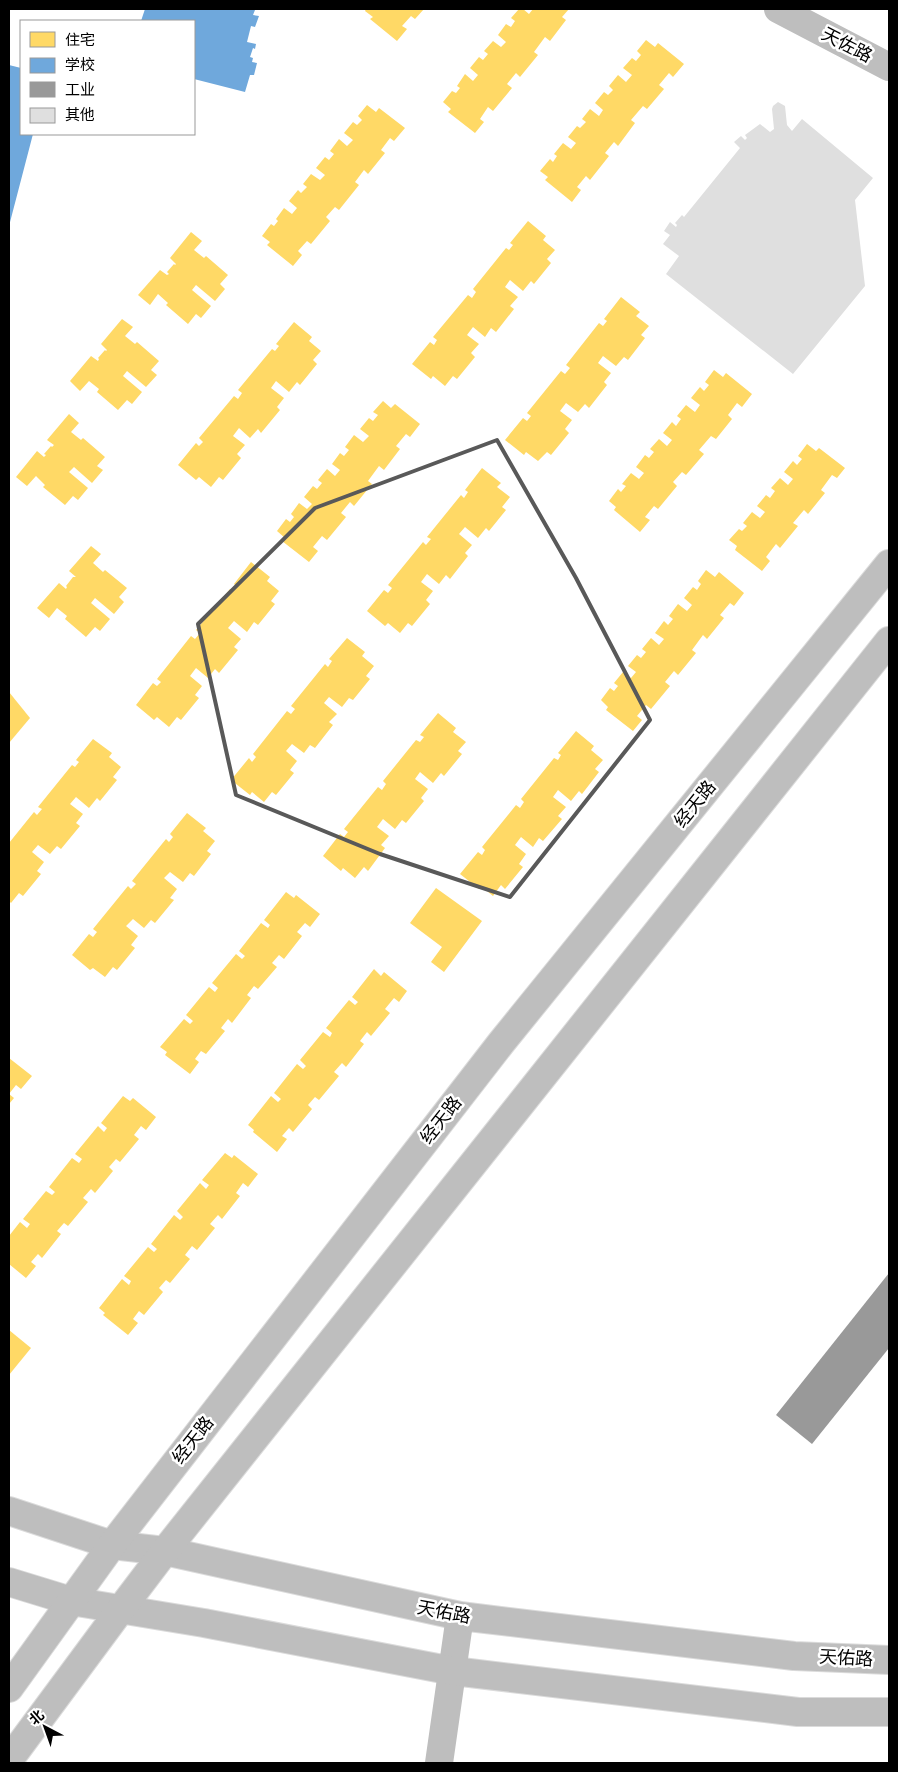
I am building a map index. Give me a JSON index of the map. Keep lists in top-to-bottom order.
{
  "streets": {
    "main road": ["天佐路", "经天路", "天佑路"]
  },
  "crossings": [
    ["经天路", "天佑路"]
  ],
  "legend": [
    "住宅",
    "学校",
    "工业",
    "其他"
  ],
  "north": "top left"
}
